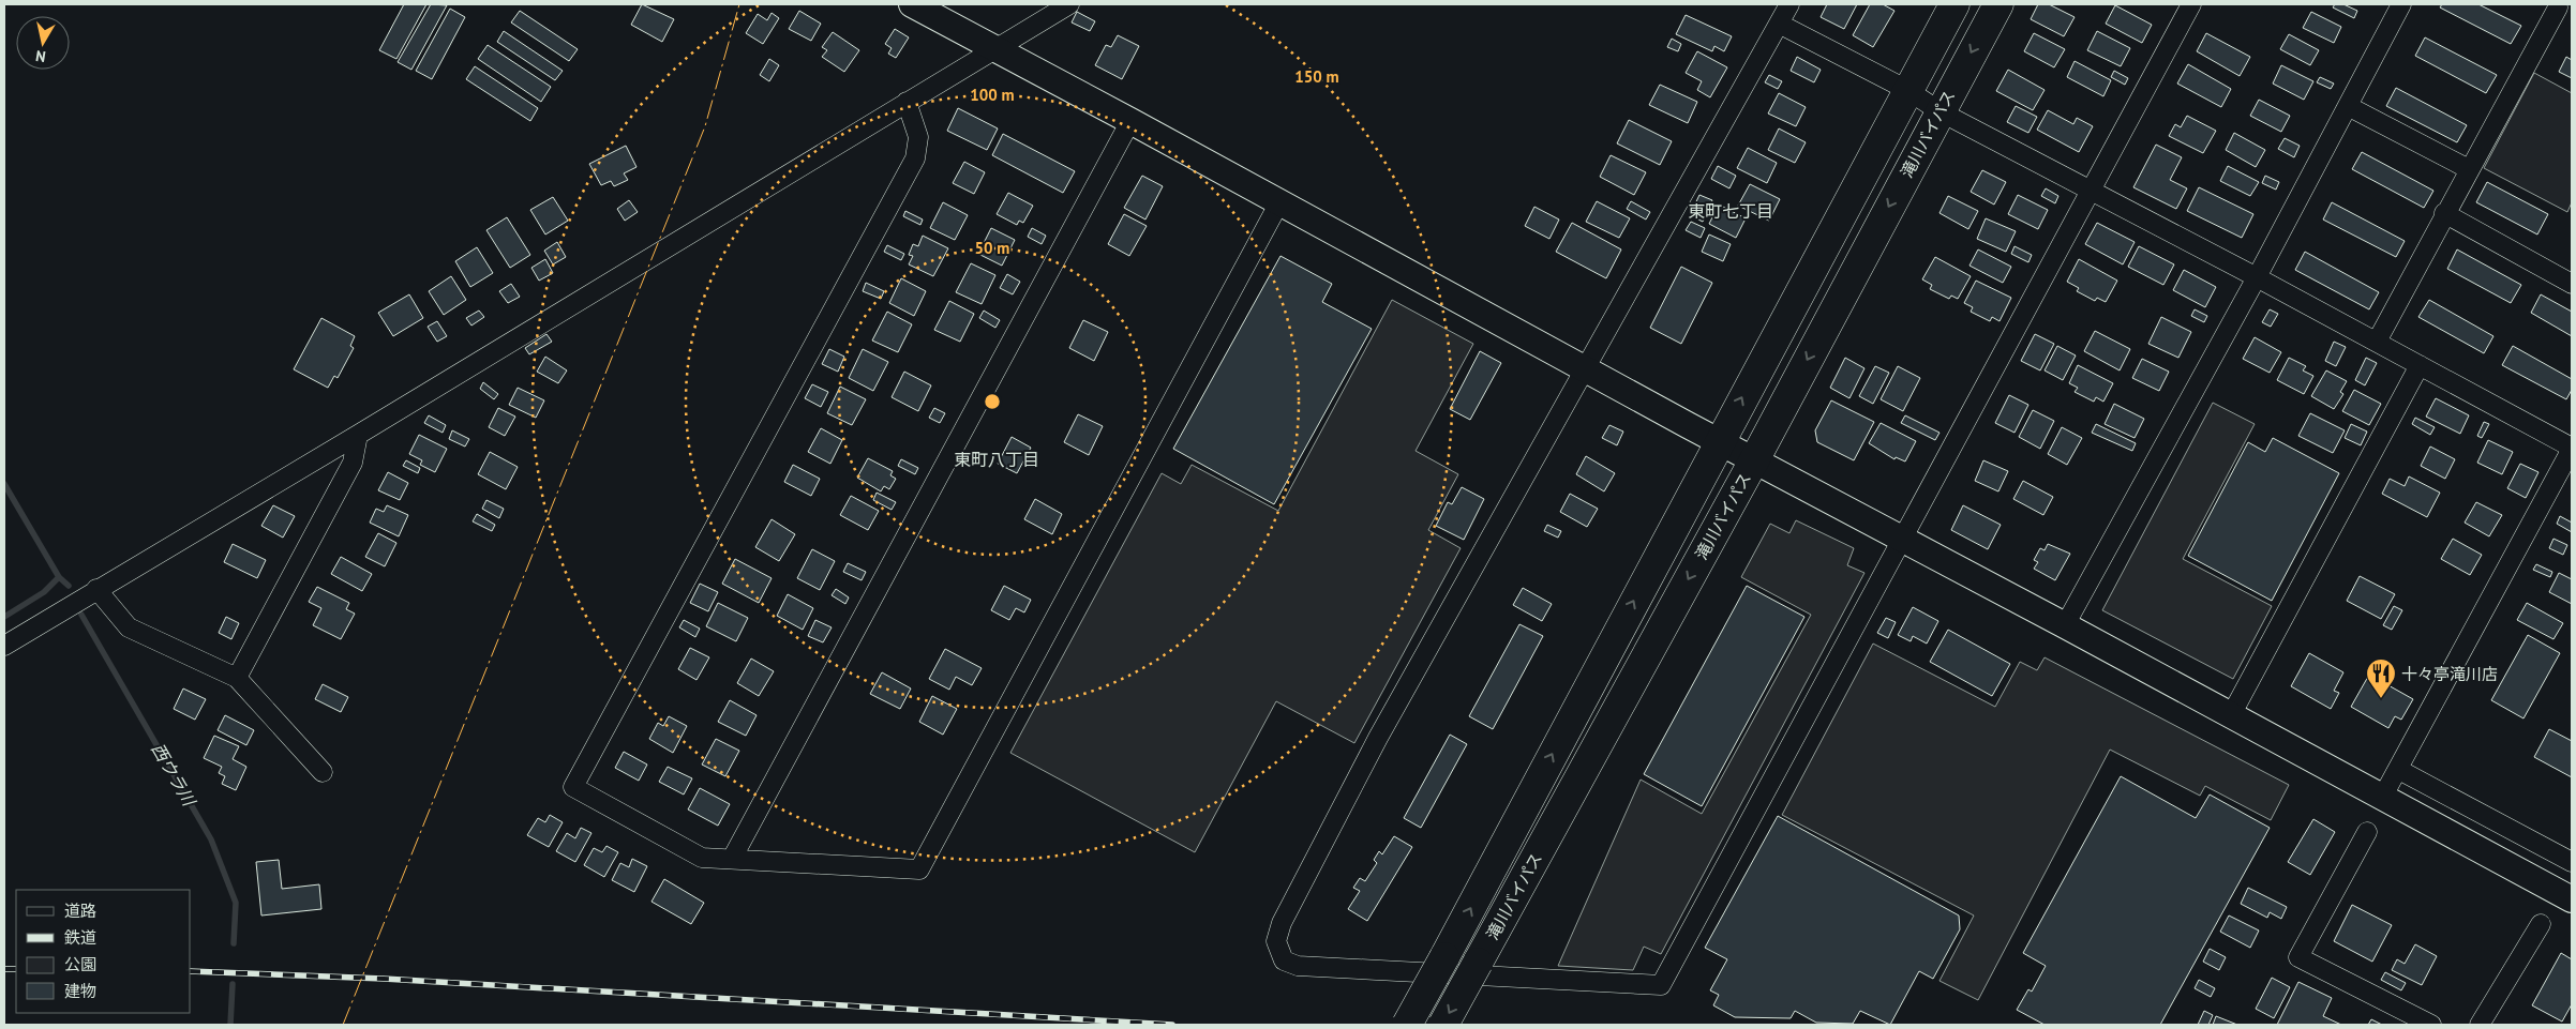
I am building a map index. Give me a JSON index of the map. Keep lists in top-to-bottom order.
{
  "streets": {
    "highway": ["滝川バイパス"]
  },
  "districts": ["東町七丁目", "東町八丁目"],
  "water": ["西ウラ川"],
  "places": {
    "restaurant": ["十々亭滝川店"]
  },
  "legend": [
    "道路",
    "鉄道",
    "公園",
    "建物"
  ],
  "north": "bottom",
  "rings": ["150 m", "100 m", "50 m"]
}
